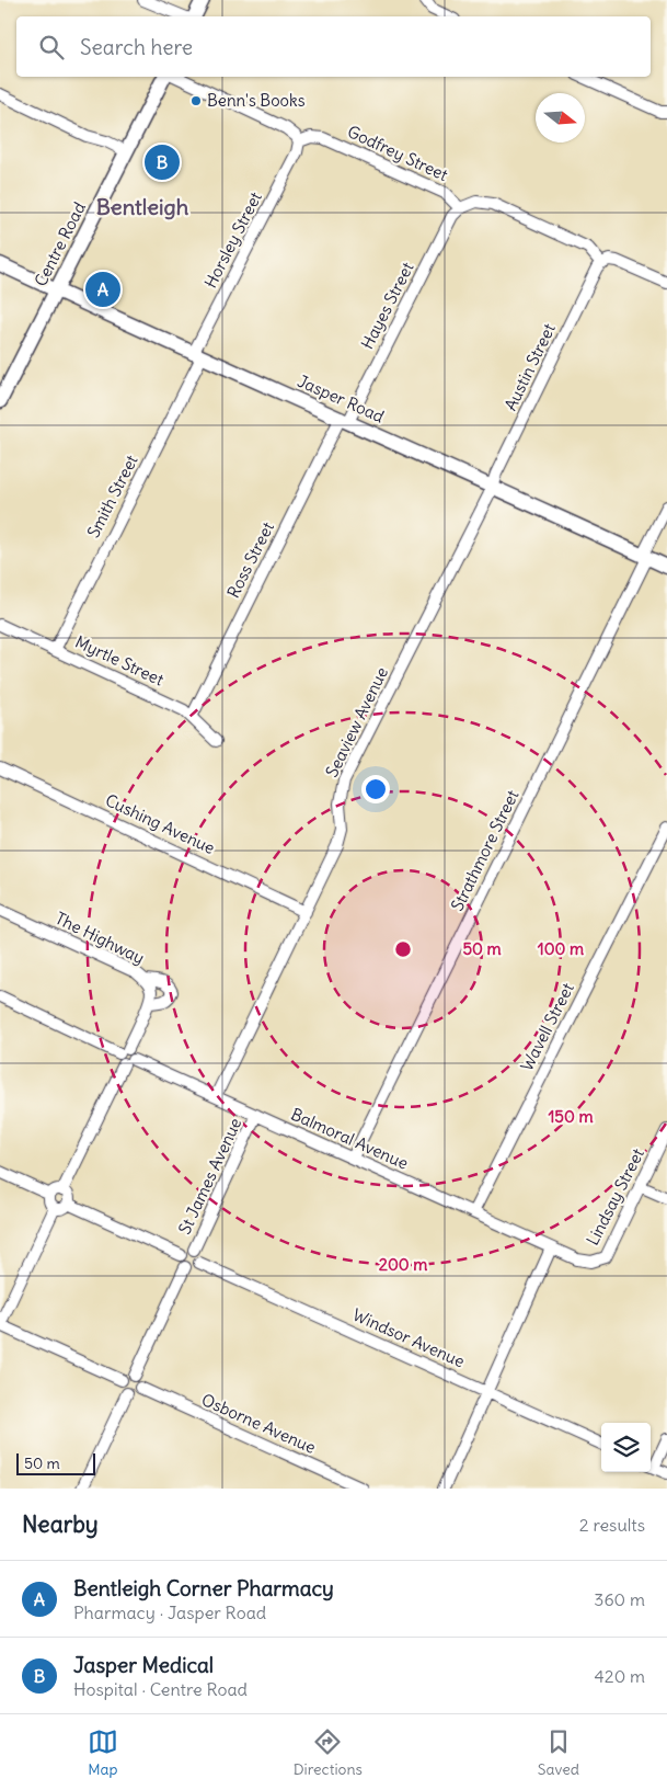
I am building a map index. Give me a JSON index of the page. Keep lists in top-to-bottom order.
{
  "streets": {
    "main road": ["Centre Road", "Jasper Road"],
    "street": [
      "Godfrey Street",
      "Horsley Street",
      "Hayes Street",
      "Austin Street",
      "Smith Street",
      "Ross Street",
      "Myrtle Street",
      "Seaview Avenue",
      "Cushing Avenue",
      "Strathmore Street",
      "The Highway",
      "Wavell Street",
      "Balmoral Avenue",
      "St James Avenue",
      "Lindsay Street",
      "Windsor Avenue",
      "Osborne Avenue"
    ]
  },
  "crossings": [
    ["Godfrey Street", "Horsley Street"],
    ["Godfrey Street", "Hayes Street"],
    ["Horsley Street", "Jasper Road"],
    ["Horsley Street", "Smith Street"],
    ["Centre Road", "Jasper Road"],
    ["Hayes Street", "Jasper Road"],
    ["Hayes Street", "Ross Street"],
    ["Austin Street", "Jasper Road"],
    ["Austin Street", "Seaview Avenue"],
    ["Jasper Road", "Smith Street"],
    ["Jasper Road", "Ross Street"],
    ["Jasper Road", "Seaview Avenue"],
    ["Jasper Road", "Strathmore Street"],
    ["Smith Street", "Myrtle Street"],
    ["Ross Street", "Myrtle Street"],
    ["Seaview Avenue", "Cushing Avenue"],
    ["Seaview Avenue", "Balmoral Avenue"],
    ["Strathmore Street", "Balmoral Avenue"],
    ["Wavell Street", "Balmoral Avenue"],
    ["Balmoral Avenue", "St James Avenue"],
    ["Balmoral Avenue", "Lindsay Street"],
    ["St James Avenue", "Windsor Avenue"]
  ],
  "districts": ["Bentleigh"],
  "places": ["Benn's Books"],
  "scale_bar": "50 m",
  "north": "right",
  "page": {
    "search": "Search here",
    "pins": ["B", "A"],
    "scale": "50 m",
    "heading": ["Nearby", "2 results"],
    "list": [
      {
        "mark": "A",
        "name": "Bentleigh Corner Pharmacy",
        "note": "Pharmacy · Jasper Road",
        "value": "360 m"
      },
      {
        "mark": "B",
        "name": "Jasper Medical",
        "note": "Hospital · Centre Road",
        "value": "420 m"
      }
    ],
    "nav": ["Map", "Directions", "Saved"]
  },
  "rings": [
    "50 m",
    "100 m",
    "150 m",
    "200 m"
  ]
}
